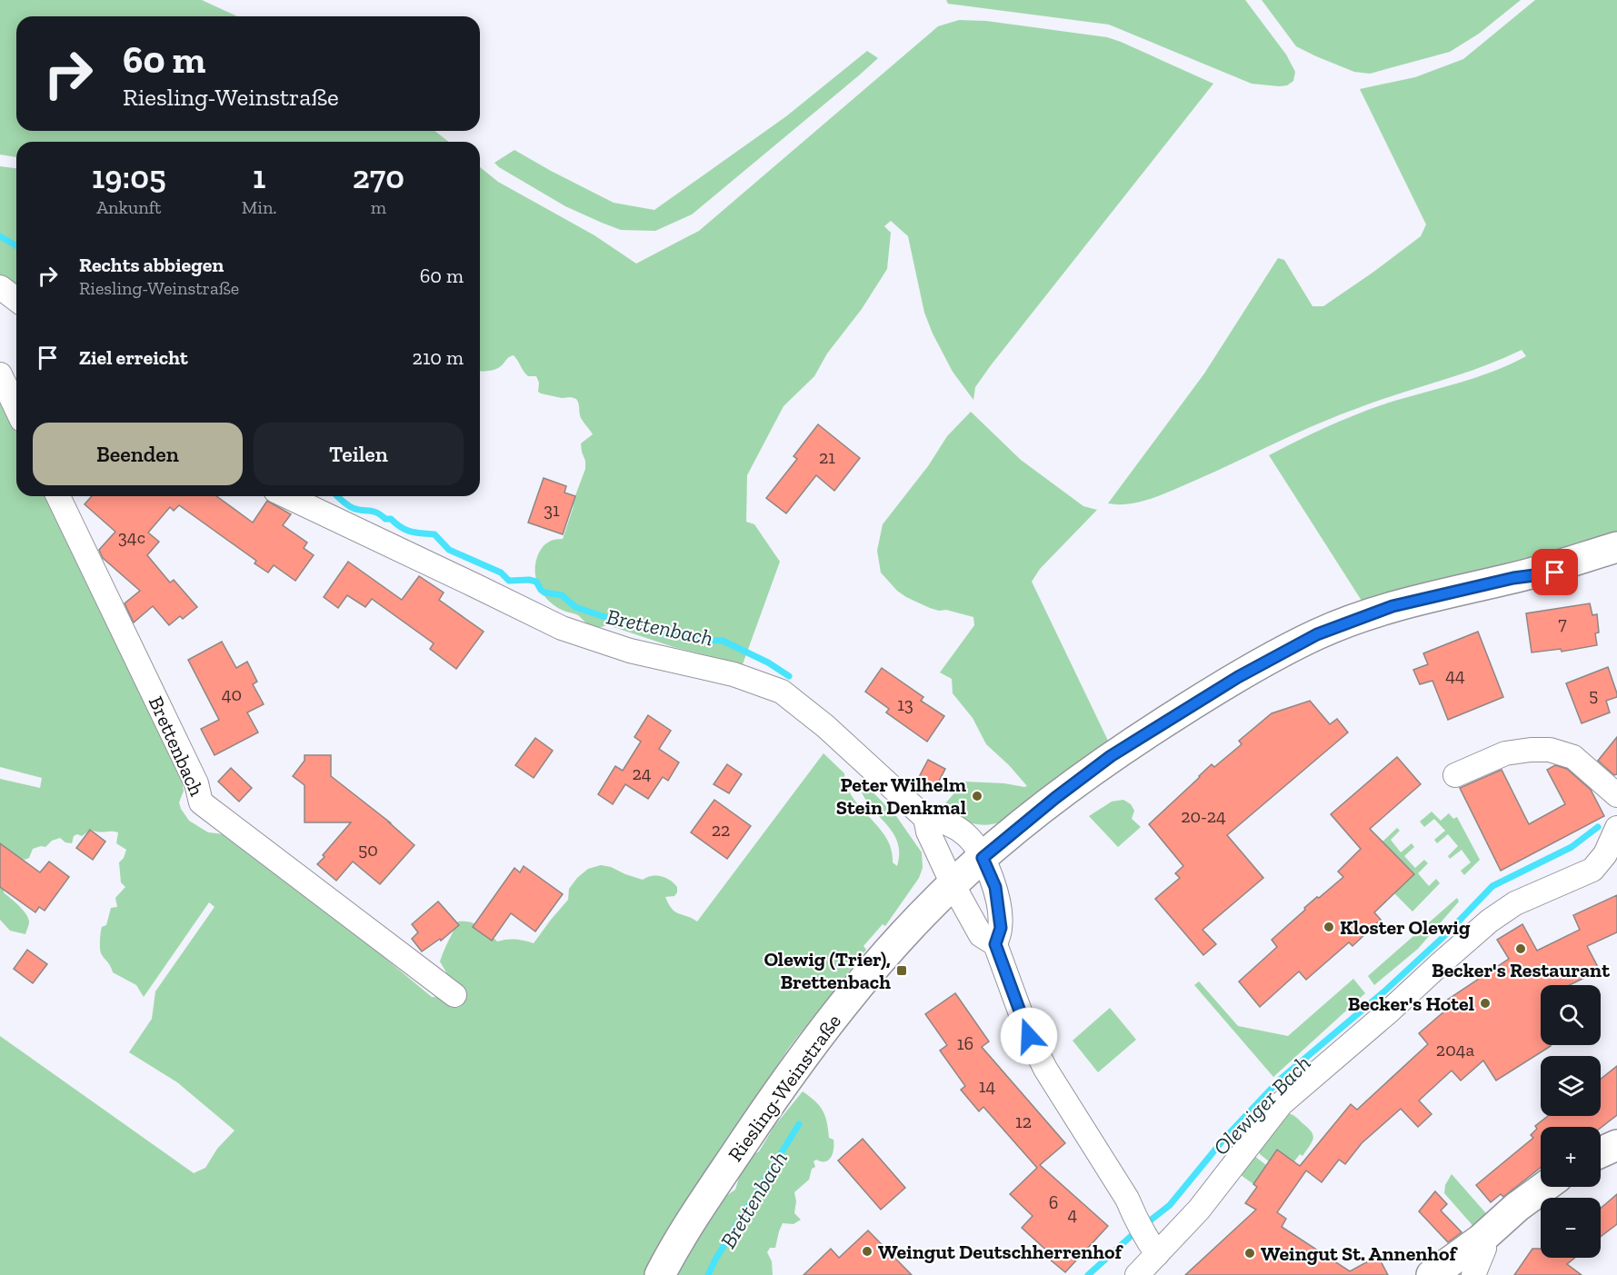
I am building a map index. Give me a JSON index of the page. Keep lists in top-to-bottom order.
{
  "streets": {
    "main road": ["Riesling-Weinstraße"],
    "street": ["Brettenbach"]
  },
  "water": ["Brettenbach", "Olewiger Bach"],
  "places": {
    "other": [
      "Peter Wilhelm Stein Denkmal",
      "Kloster Olewig",
      "Becker's Restaurant",
      "Becker's Hotel",
      "Weingut Deutschherrenhof",
      "Weingut St. Annenhof"
    ],
    "transit": ["Olewig (Trier), Brettenbach"]
  },
  "house_numbers": [
    "21",
    "31",
    "34c",
    "7",
    "44",
    "40",
    "5",
    "13",
    "24",
    "20-24",
    "22",
    "50",
    "16",
    "204a",
    "14",
    "12",
    "6",
    "4"
  ],
  "page": {
    "turn": ["60 m", "Riesling-Weinstraße"],
    "eta": [
      "19:05",
      "Ankunft",
      "1",
      "Min.",
      "270",
      "m"
    ],
    "list": [
      {
        "name": "Rechts abbiegen",
        "note": "Riesling-Weinstraße",
        "value": "60 m"
      },
      {
        "name": "Ziel erreicht",
        "value": "210 m"
      }
    ],
    "buttons": ["Beenden", "Teilen"],
    "map_buttons": ["+", "−"]
  }
}
